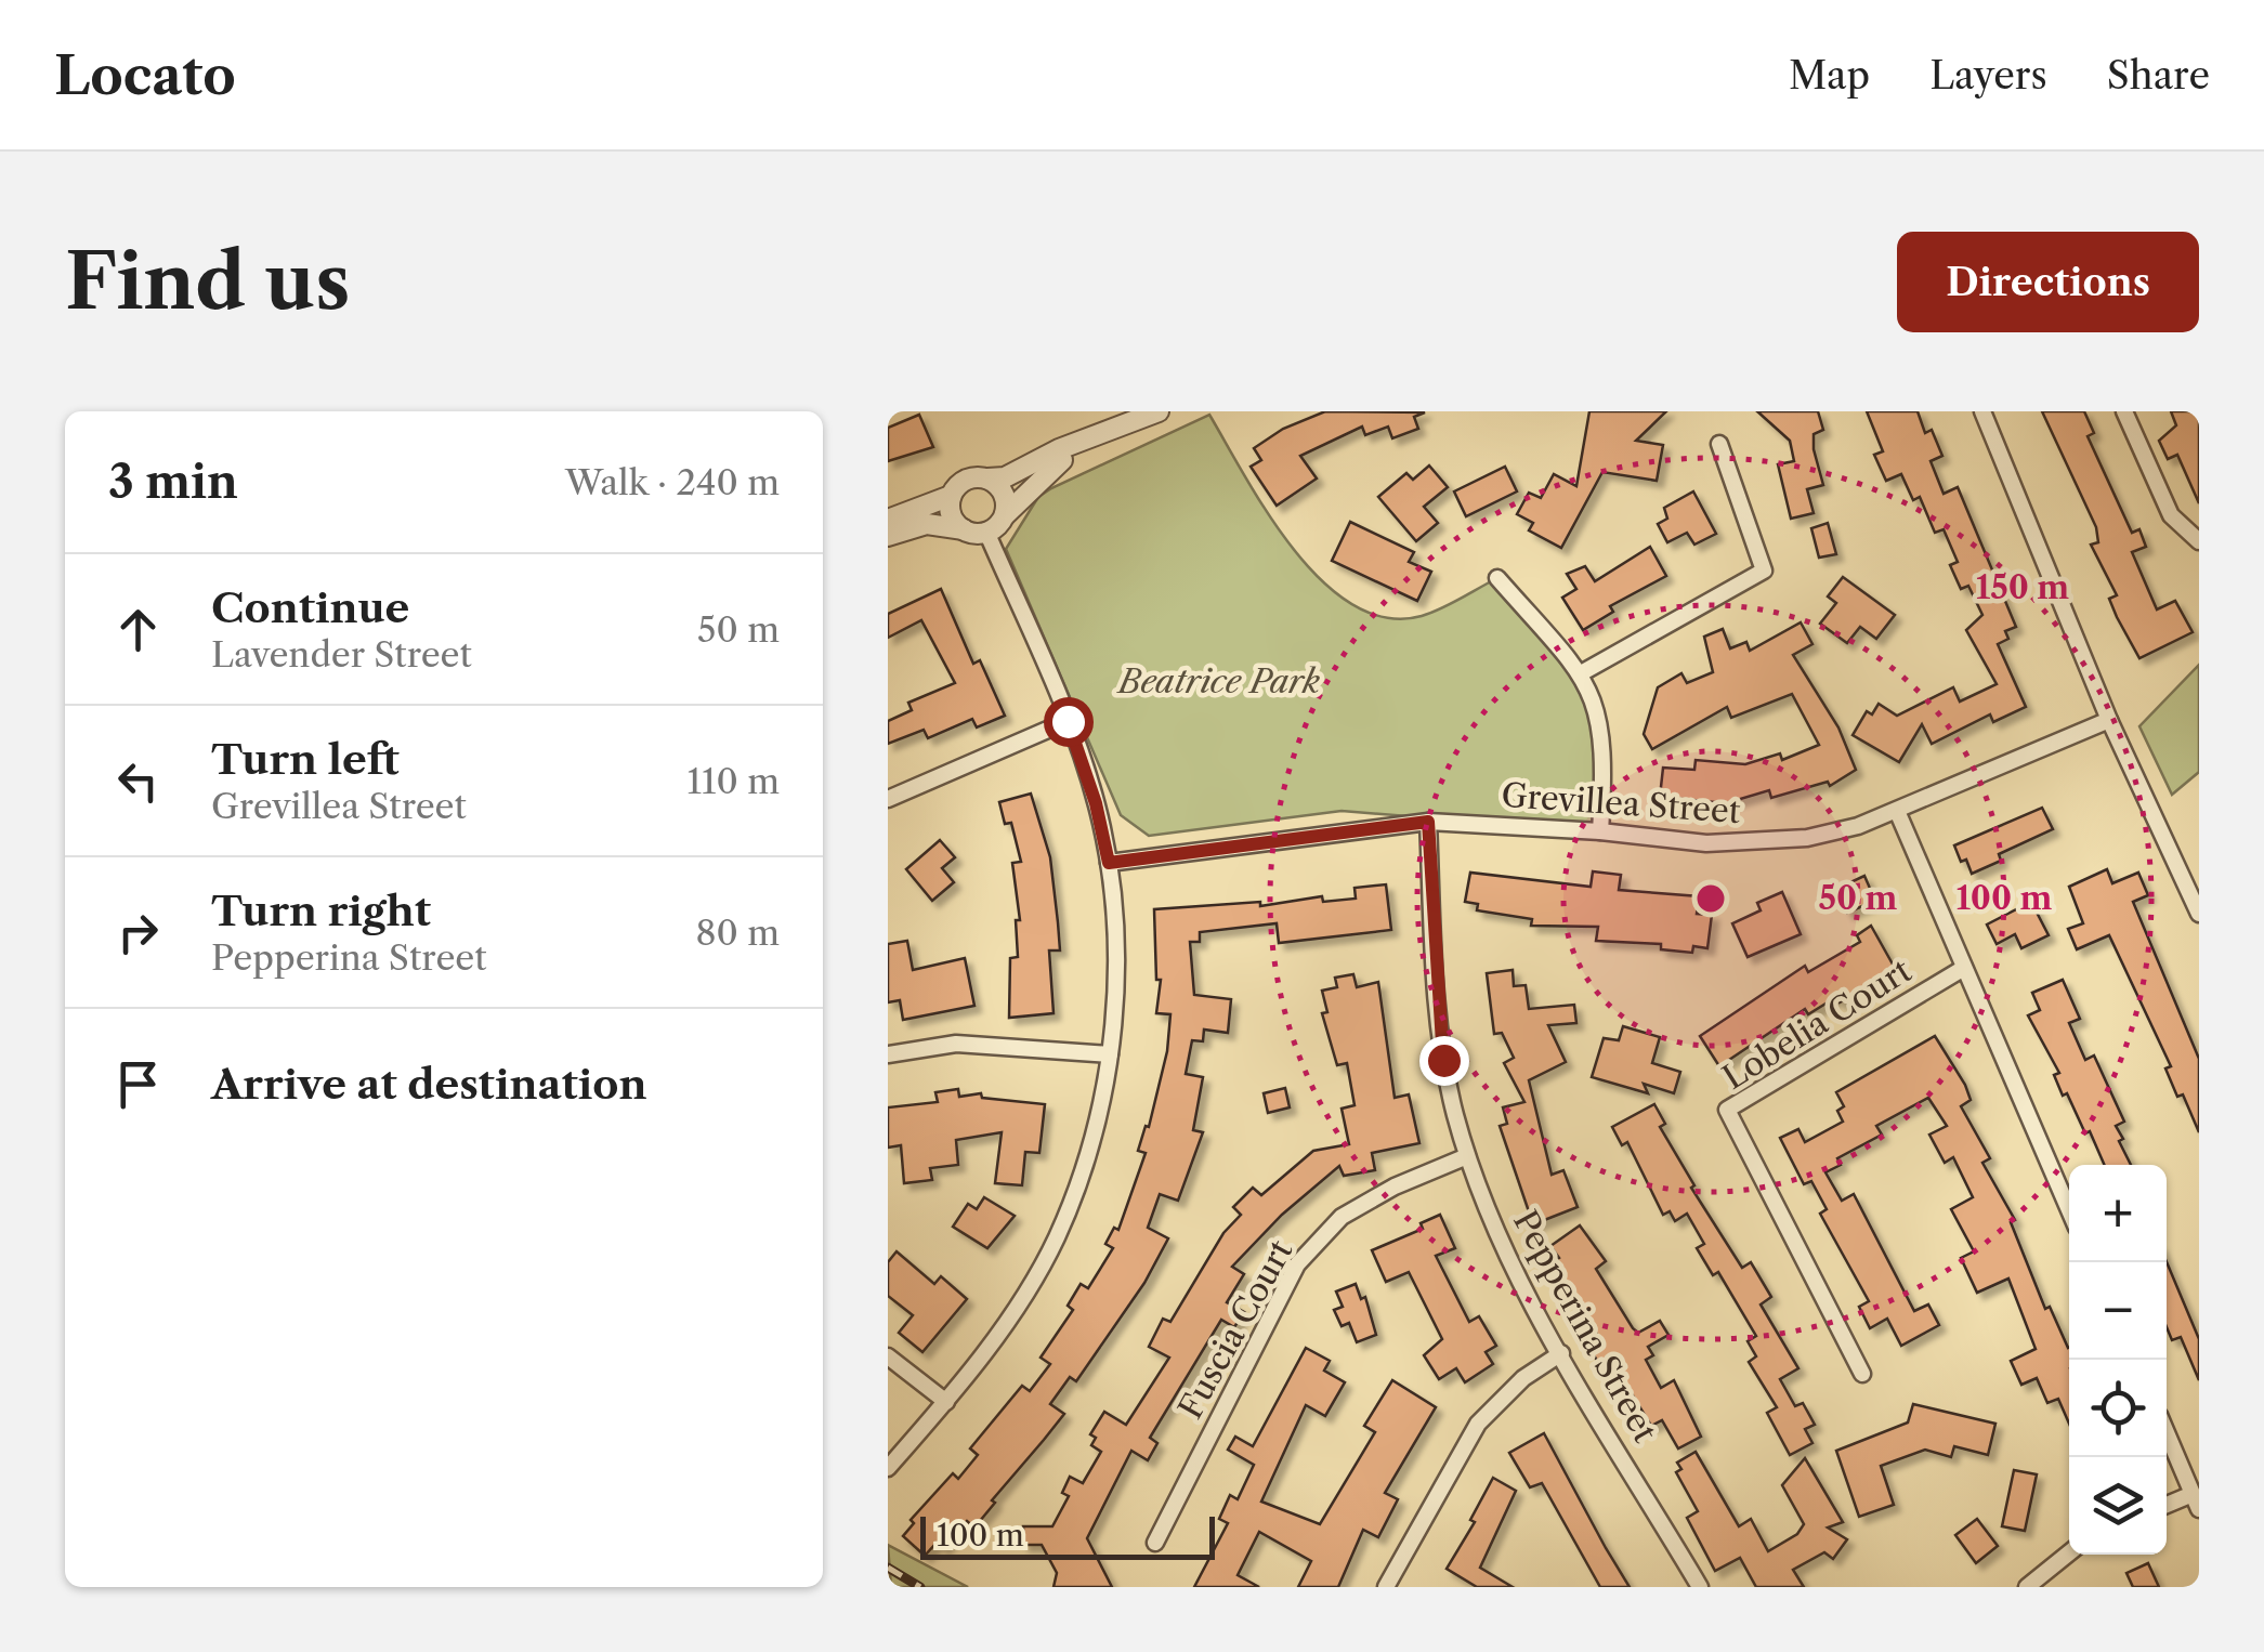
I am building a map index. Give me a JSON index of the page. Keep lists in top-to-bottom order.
{
  "streets": {
    "street": [
      "Grevillea Street",
      "Lobelia Court",
      "Pepperina Street",
      "Fuscia Court"
    ]
  },
  "crossings": [
    ["Grevillea Street", "Pepperina Street"],
    ["Pepperina Street", "Fuscia Court"]
  ],
  "parks": ["Beatrice Park"],
  "scale_bar": "100 m",
  "page": {
    "header": "Locato",
    "nav": ["Map", "Layers", "Share"],
    "buttons": "Directions",
    "title": "Find us",
    "heading": ["3 min", "Walk · 240 m"],
    "list": [
      ["Continue", "Lavender Street", "50 m"],
      ["Turn left", "Grevillea Street", "110 m"],
      ["Turn right", "Pepperina Street", "80 m"],
      "Arrive at destination"
    ],
    "map_buttons": ["+", "−"],
    "scale": "100 m"
  },
  "rings": ["150 m", "50 m", "100 m"]
}
